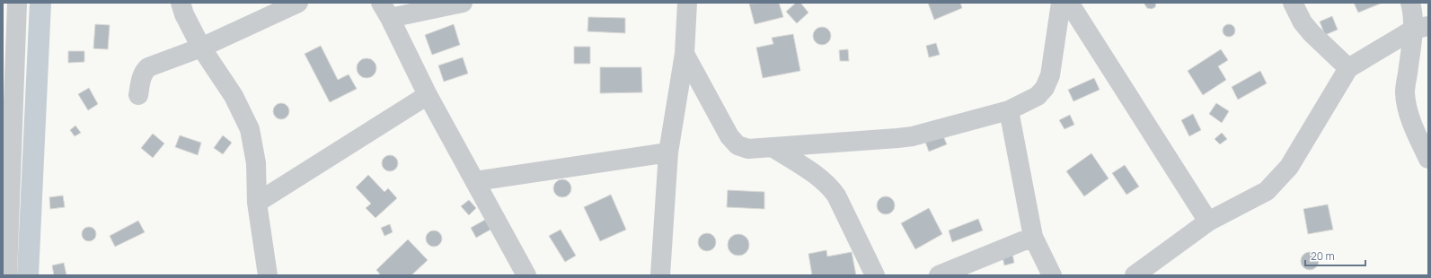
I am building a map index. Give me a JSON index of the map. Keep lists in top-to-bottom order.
{
  "scale_bar": "20 m"
}
